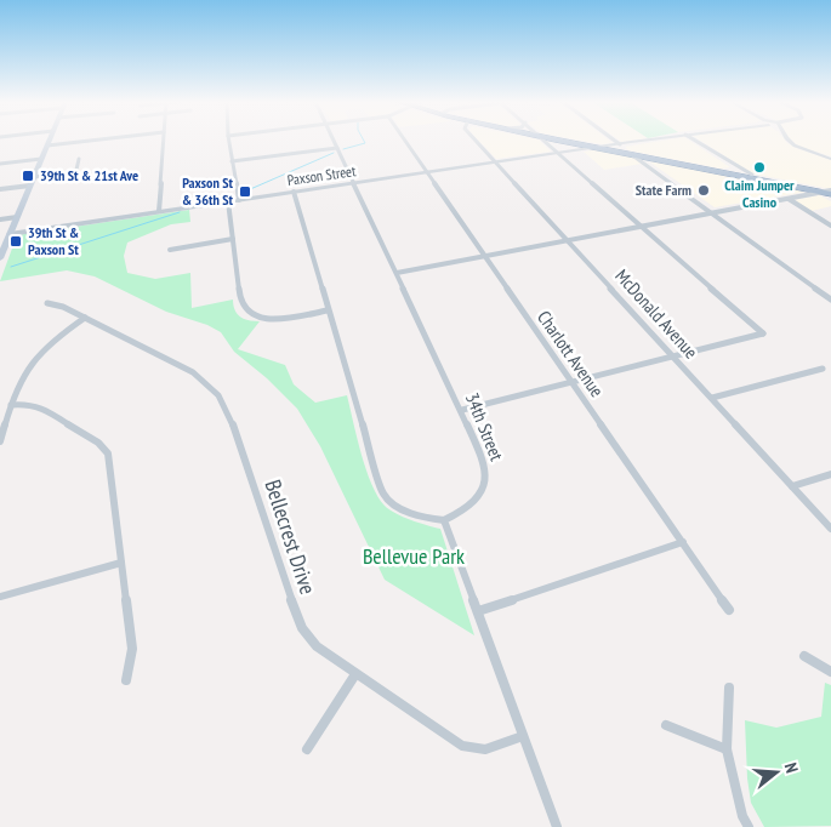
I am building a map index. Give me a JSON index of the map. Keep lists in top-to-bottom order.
{
  "streets": {
    "street": [
      "Paxson Street",
      "McDonald Avenue",
      "Charlott Avenue",
      "34th Street",
      "Bellecrest Drive"
    ]
  },
  "crossings": [
    ["Paxson Street", "McDonald Avenue"],
    ["Paxson Street", "Charlott Avenue"],
    ["Paxson Street", "34th Street"]
  ],
  "parks": ["Bellevue Park"],
  "places": {
    "other": ["Claim Jumper Casino", "State Farm"],
    "transit": ["39th St & 21st Ave", "Paxson St & 36th St", "39th St & Paxson St"]
  },
  "north": "right"
}
